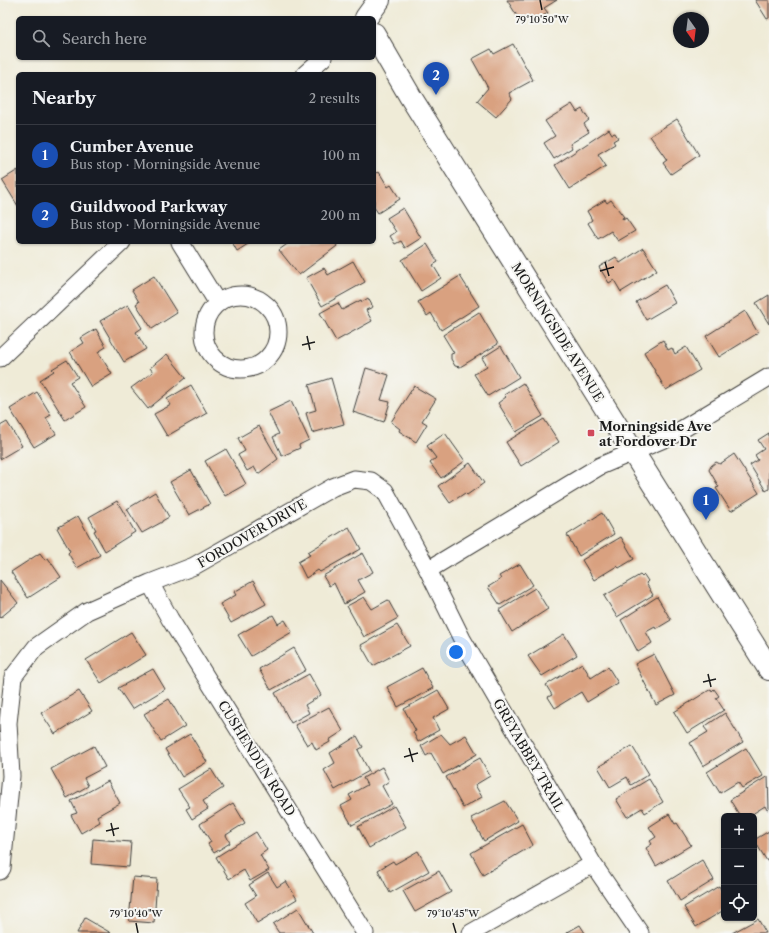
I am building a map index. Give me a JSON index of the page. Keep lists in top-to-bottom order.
{
  "streets": {
    "main road": ["MORNINGSIDE AVENUE"],
    "street": ["FORDOVER DRIVE", "GREYABBEY TRAIL", "CUSHENDUN ROAD"]
  },
  "crossings": [
    ["FORDOVER DRIVE", "GREYABBEY TRAIL"],
    ["FORDOVER DRIVE", "CUSHENDUN ROAD"]
  ],
  "places": {
    "transit": ["Morningside Ave at Fordover Dr"]
  },
  "north": "bottom",
  "page": {
    "search": "Search here",
    "pins": ["2", "1"],
    "heading": ["Nearby", "2 results"],
    "list": [
      {
        "mark": "1",
        "name": "Cumber Avenue",
        "note": "Bus stop · Morningside Avenue",
        "value": "100 m"
      },
      {
        "mark": "2",
        "name": "Guildwood Parkway",
        "note": "Bus stop · Morningside Avenue",
        "value": "200 m"
      }
    ],
    "map_buttons": ["+", "−"]
  },
  "coordinates": ["79°10'50\"W", "79°10'40\"W", "79°10'45\"W"]
}
